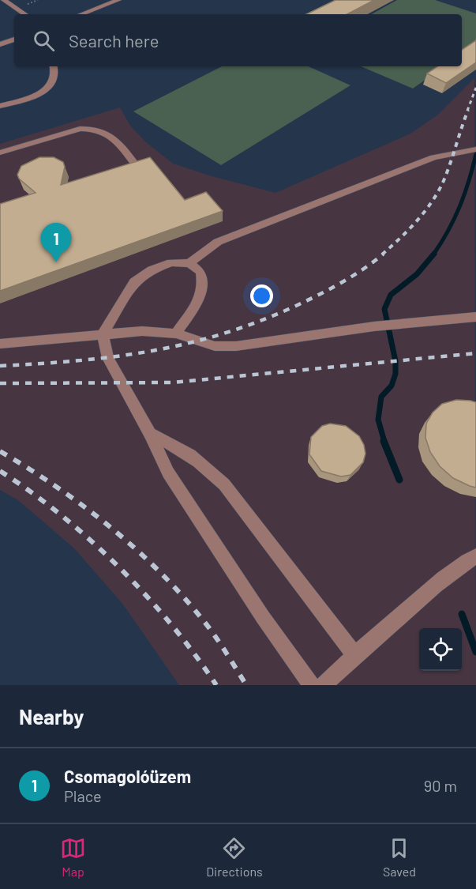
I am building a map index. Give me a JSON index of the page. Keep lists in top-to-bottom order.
{
  "page": {
    "search": "Search here",
    "pins": "1",
    "heading": "Nearby",
    "list": [
      {
        "mark": "1",
        "name": "Csomagolóüzem",
        "note": "Place",
        "value": "90 m"
      }
    ],
    "nav": ["Map", "Directions", "Saved"]
  }
}
